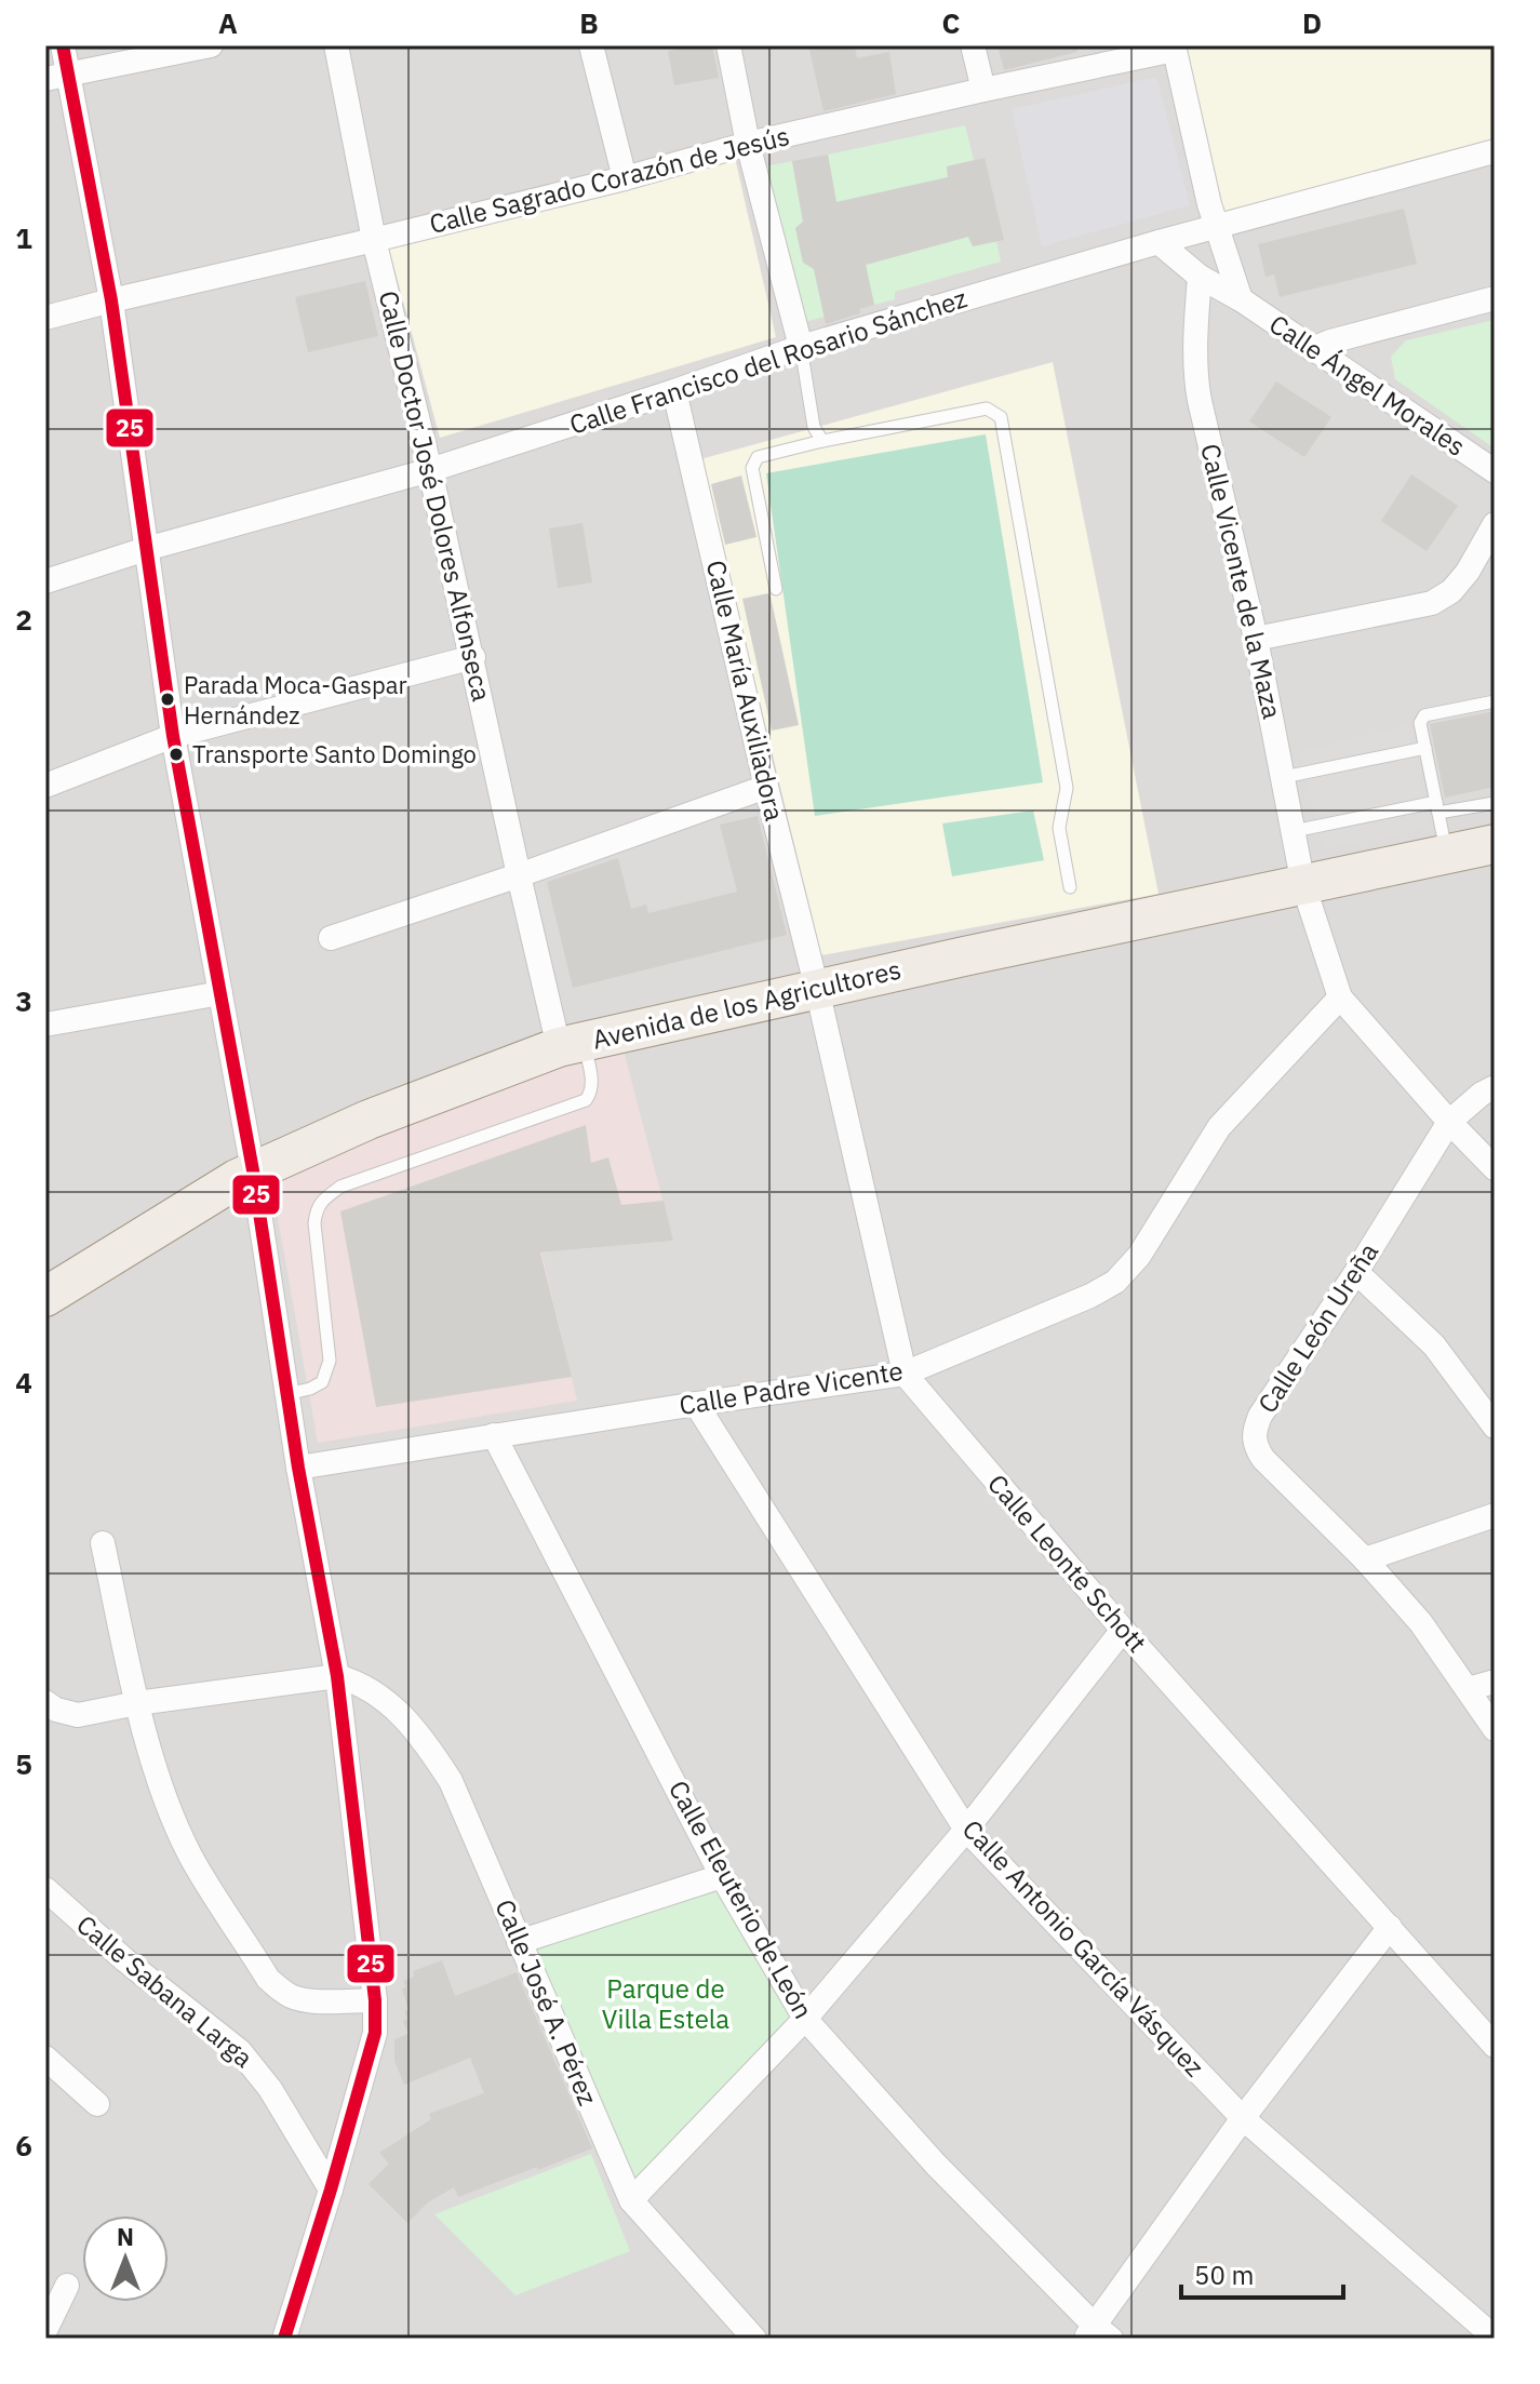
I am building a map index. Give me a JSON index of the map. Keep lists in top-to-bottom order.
{
  "streets": {
    "main road": ["Avenida de los Agricultores"],
    "street": [
      "Calle Sagrado Corazón de Jesús",
      "Calle Francisco del Rosario Sánchez",
      "Calle Ángel Morales",
      "Calle Doctor José Dolores Alfonseca",
      "Calle Vicente de la Maza",
      "Calle María Auxiliadora",
      "Calle León Ureña",
      "Calle Padre Vicente",
      "Calle Leonte Schott",
      "Calle Eleuterio de León",
      "Calle Antonio García Vásquez",
      "Calle Sabana Larga",
      "Calle José A. Pérez"
    ]
  },
  "crossings": [
    ["Calle Sagrado Corazón de Jesús", "Calle Ángel Morales"],
    ["Calle Sagrado Corazón de Jesús", "Calle Doctor José Dolores Alfonseca"],
    ["Calle Francisco del Rosario Sánchez", "Calle Ángel Morales"],
    ["Calle Francisco del Rosario Sánchez", "Calle Doctor José Dolores Alfonseca"],
    ["Calle Francisco del Rosario Sánchez", "Calle María Auxiliadora"],
    ["Calle Ángel Morales", "Calle Vicente de la Maza"],
    ["Calle Doctor José Dolores Alfonseca", "Avenida de los Agricultores"],
    ["Calle Vicente de la Maza", "Avenida de los Agricultores"],
    ["Calle Vicente de la Maza", "Calle Padre Vicente"],
    ["Calle María Auxiliadora", "Avenida de los Agricultores"],
    ["Calle María Auxiliadora", "Calle Leonte Schott"],
    ["Avenida de los Agricultores", "Calle Leonte Schott"],
    ["Calle Padre Vicente", "Calle Leonte Schott"],
    ["Calle Padre Vicente", "Calle Eleuterio de León"],
    ["Calle Padre Vicente", "Calle Antonio García Vásquez"]
  ],
  "parks": ["Parque de Villa Estela"],
  "places": ["Parada Moca-Gaspar Hernández", "Transporte Santo Domingo"],
  "lines": ["transit line 25"],
  "scale_bar": "50 m",
  "north": "top",
  "grid": {
    "columns": [
      "A",
      "B",
      "C",
      "D"
    ],
    "rows": [
      "1",
      "2",
      "3",
      "4",
      "5",
      "6"
    ]
  }
}
